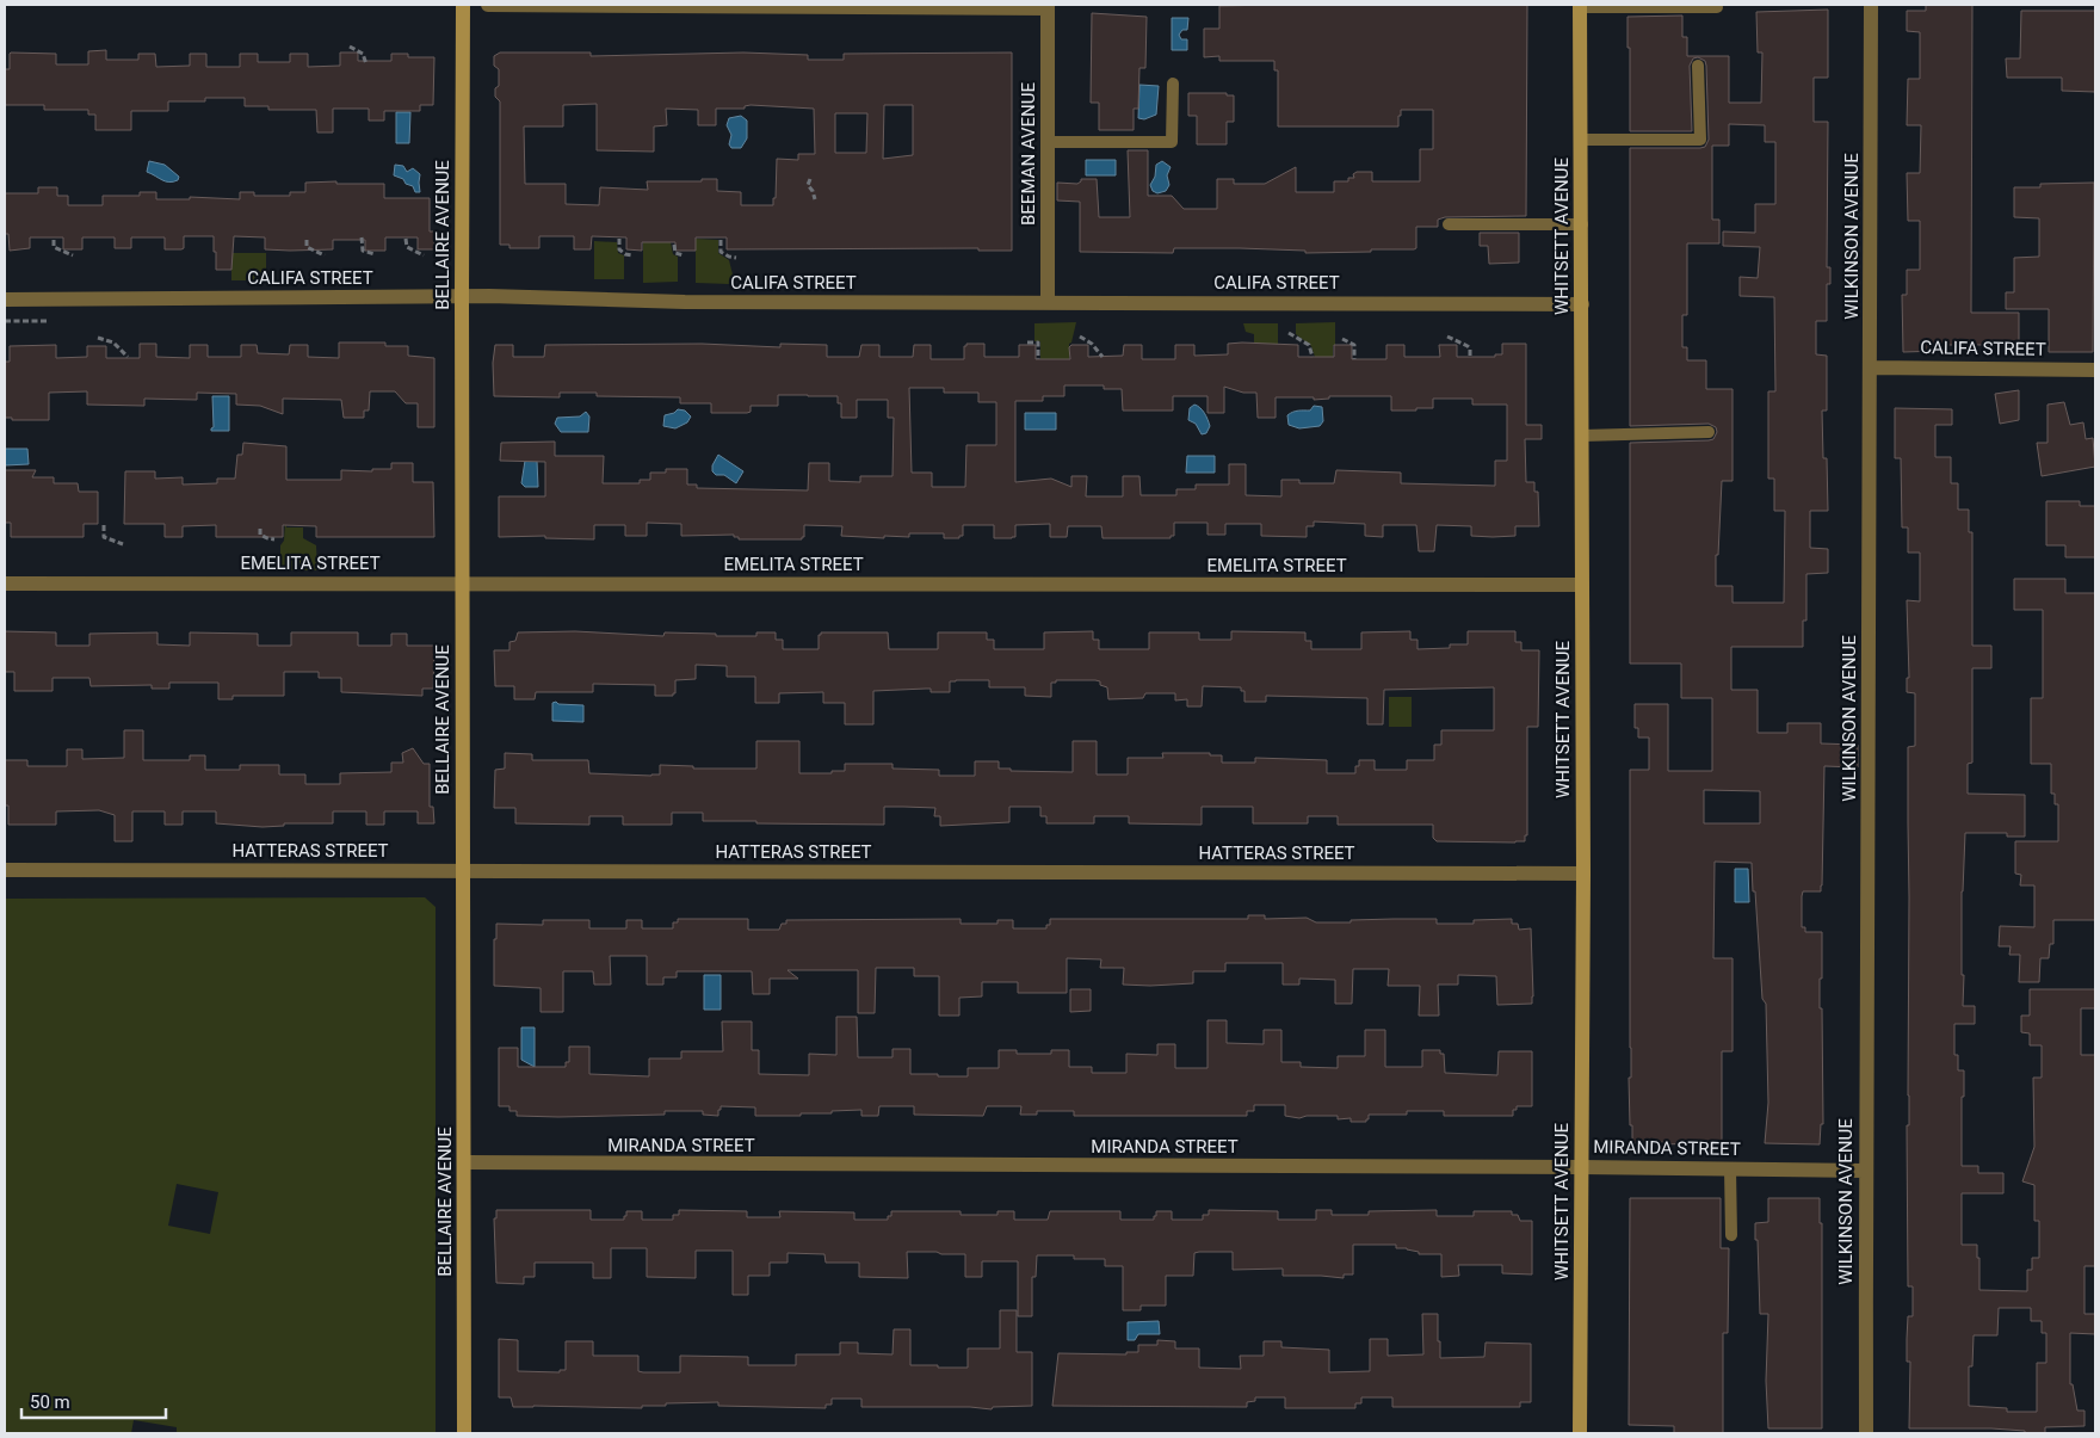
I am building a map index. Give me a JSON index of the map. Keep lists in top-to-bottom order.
{
  "streets": {
    "main road": ["BELLAIRE AVENUE", "WHITSETT AVENUE"],
    "street": [
      "BEEMAN AVENUE",
      "WILKINSON AVENUE",
      "CALIFA STREET",
      "EMELITA STREET",
      "HATTERAS STREET",
      "MIRANDA STREET"
    ]
  },
  "crossings": [
    ["BEEMAN AVENUE", "CALIFA STREET"],
    ["BELLAIRE AVENUE", "CALIFA STREET"],
    ["BELLAIRE AVENUE", "EMELITA STREET"],
    ["BELLAIRE AVENUE", "HATTERAS STREET"],
    ["BELLAIRE AVENUE", "MIRANDA STREET"],
    ["WHITSETT AVENUE", "CALIFA STREET"],
    ["WHITSETT AVENUE", "EMELITA STREET"],
    ["WHITSETT AVENUE", "HATTERAS STREET"],
    ["WHITSETT AVENUE", "MIRANDA STREET"],
    ["WILKINSON AVENUE", "CALIFA STREET"],
    ["WILKINSON AVENUE", "MIRANDA STREET"]
  ],
  "scale_bar": "50 m"
}
